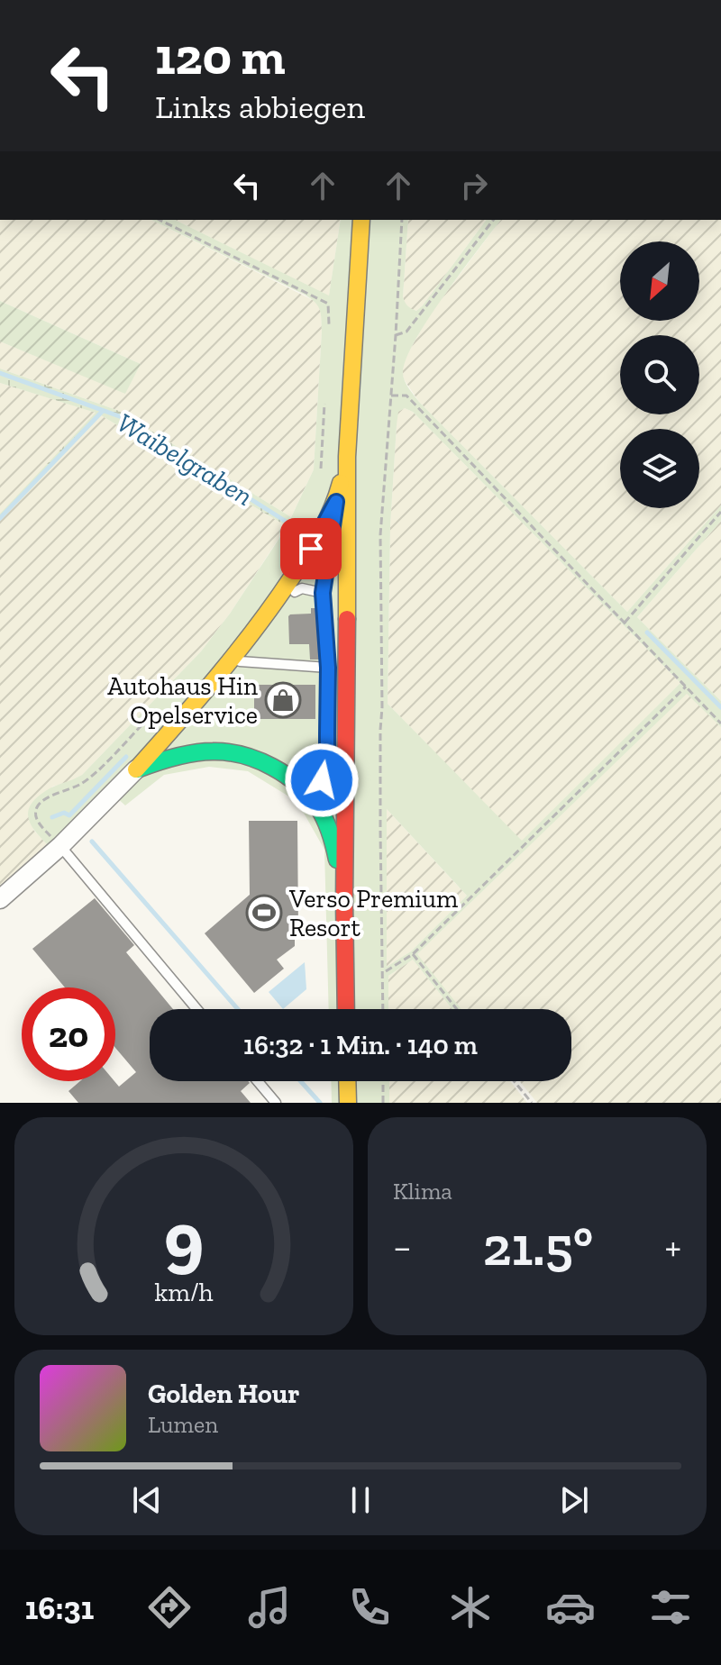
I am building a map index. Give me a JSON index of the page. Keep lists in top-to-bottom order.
{
  "water": ["Waibelgraben"],
  "places": {
    "shop": ["Autohaus Hin Opelservice"],
    "sports": ["Verso Premium Resort"]
  },
  "north": "bottom left",
  "page": {
    "turn": ["120 m", "Links abbiegen"],
    "limit": "20",
    "trip": "16:32 · 1 Min. · 140 m",
    "tile": "Klima",
    "heat": ["−", "21.5°", "+"],
    "song": ["Golden Hour", "Lumen"],
    "tabs": "16:31",
    "gauge": ["9", "km/h"]
  }
}
